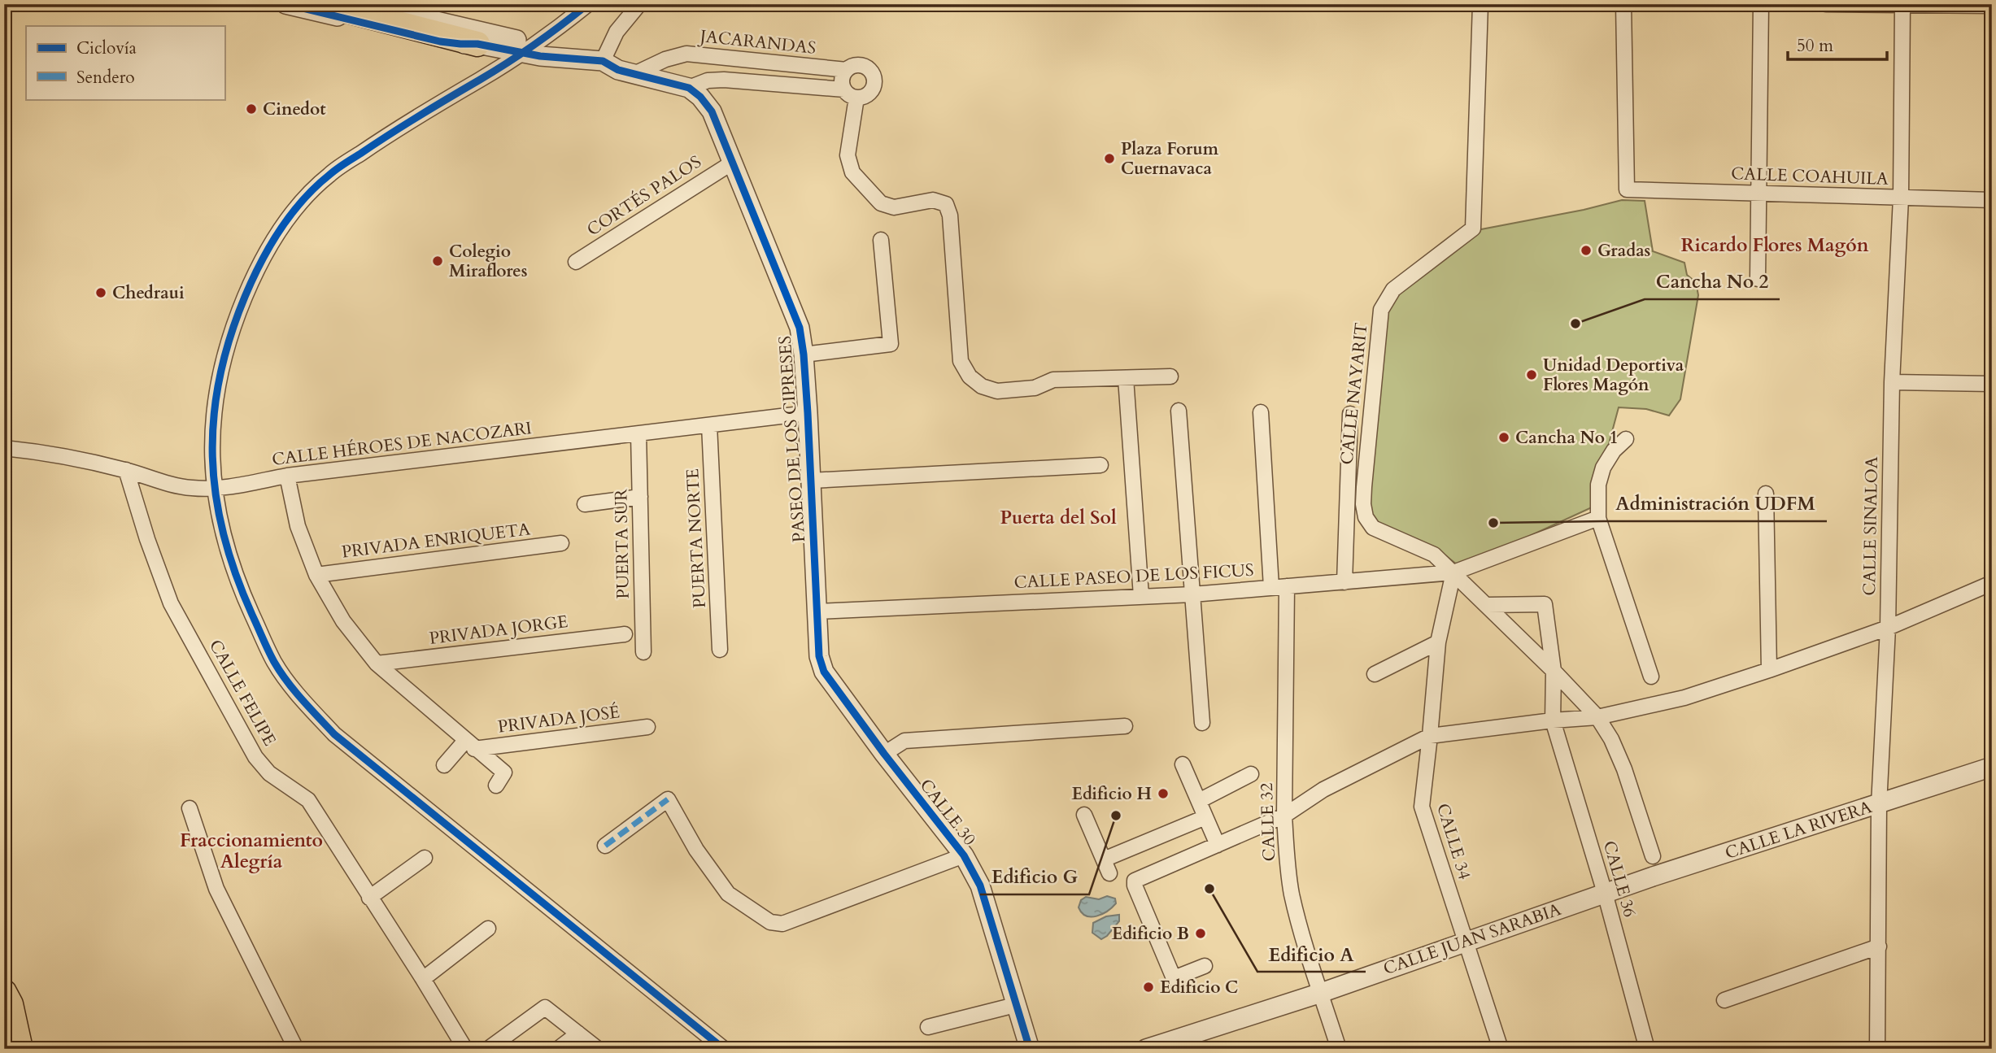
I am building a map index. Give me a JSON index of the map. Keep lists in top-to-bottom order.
{
  "streets": {
    "street": [
      "JACARANDAS",
      "CALLE COAHUILA",
      "CORTÉS PALOS",
      "CALLE NAYARIT",
      "PASEO DE LOS CIPRESES",
      "CALLE HÉROES DE NACOZARI",
      "CALLE SINALOA",
      "PUERTA NORTE",
      "PRIVADA ENRIQUETA",
      "PUERTA SUR",
      "CALLE PASEO DE LOS FICUS",
      "PRIVADA JORGE",
      "CALLE FELIPE",
      "PRIVADA JOSÉ",
      "CALLE 30",
      "CALLE 32",
      "CALLE LA RIVERA",
      "CALLE 34",
      "CALLE 36",
      "CALLE JUAN SARABIA"
    ]
  },
  "crossings": [
    ["CALLE COAHUILA", "CALLE SINALOA"],
    ["CORTÉS PALOS", "PASEO DE LOS CIPRESES"],
    ["CALLE NAYARIT", "CALLE PASEO DE LOS FICUS"],
    ["CALLE NAYARIT", "CALLE 34"],
    ["PASEO DE LOS CIPRESES", "CALLE HÉROES DE NACOZARI"],
    ["PASEO DE LOS CIPRESES", "CALLE PASEO DE LOS FICUS"],
    ["PASEO DE LOS CIPRESES", "CALLE 30"],
    ["CALLE HÉROES DE NACOZARI", "PUERTA NORTE"],
    ["CALLE HÉROES DE NACOZARI", "PUERTA SUR"],
    ["CALLE HÉROES DE NACOZARI", "CALLE FELIPE"],
    ["CALLE SINALOA", "CALLE LA RIVERA"],
    ["CALLE PASEO DE LOS FICUS", "CALLE 30"],
    ["CALLE PASEO DE LOS FICUS", "CALLE 32"],
    ["CALLE PASEO DE LOS FICUS", "CALLE 34"],
    ["CALLE 32", "CALLE JUAN SARABIA"],
    ["CALLE LA RIVERA", "CALLE 36"],
    ["CALLE LA RIVERA", "CALLE JUAN SARABIA"],
    ["CALLE 34", "CALLE JUAN SARABIA"],
    ["CALLE 36", "CALLE JUAN SARABIA"]
  ],
  "districts": ["Ricardo Flores Magón", "Puerta del Sol", "Fraccionamiento Alegría"],
  "places": [
    "Cinedot",
    "Plaza Forum Cuernavaca",
    "Gradas",
    "Colegio Miraflores",
    "Chedraui",
    "Cancha No 2",
    "Unidad Deportiva Flores Magón",
    "Cancha No 1",
    "Administración UDFM",
    "Edificio H",
    "Edificio G",
    "Edificio A",
    "Edificio B",
    "Edificio C"
  ],
  "legend": ["Ciclovía", "Sendero"],
  "scale_bar": "50 m"
}
